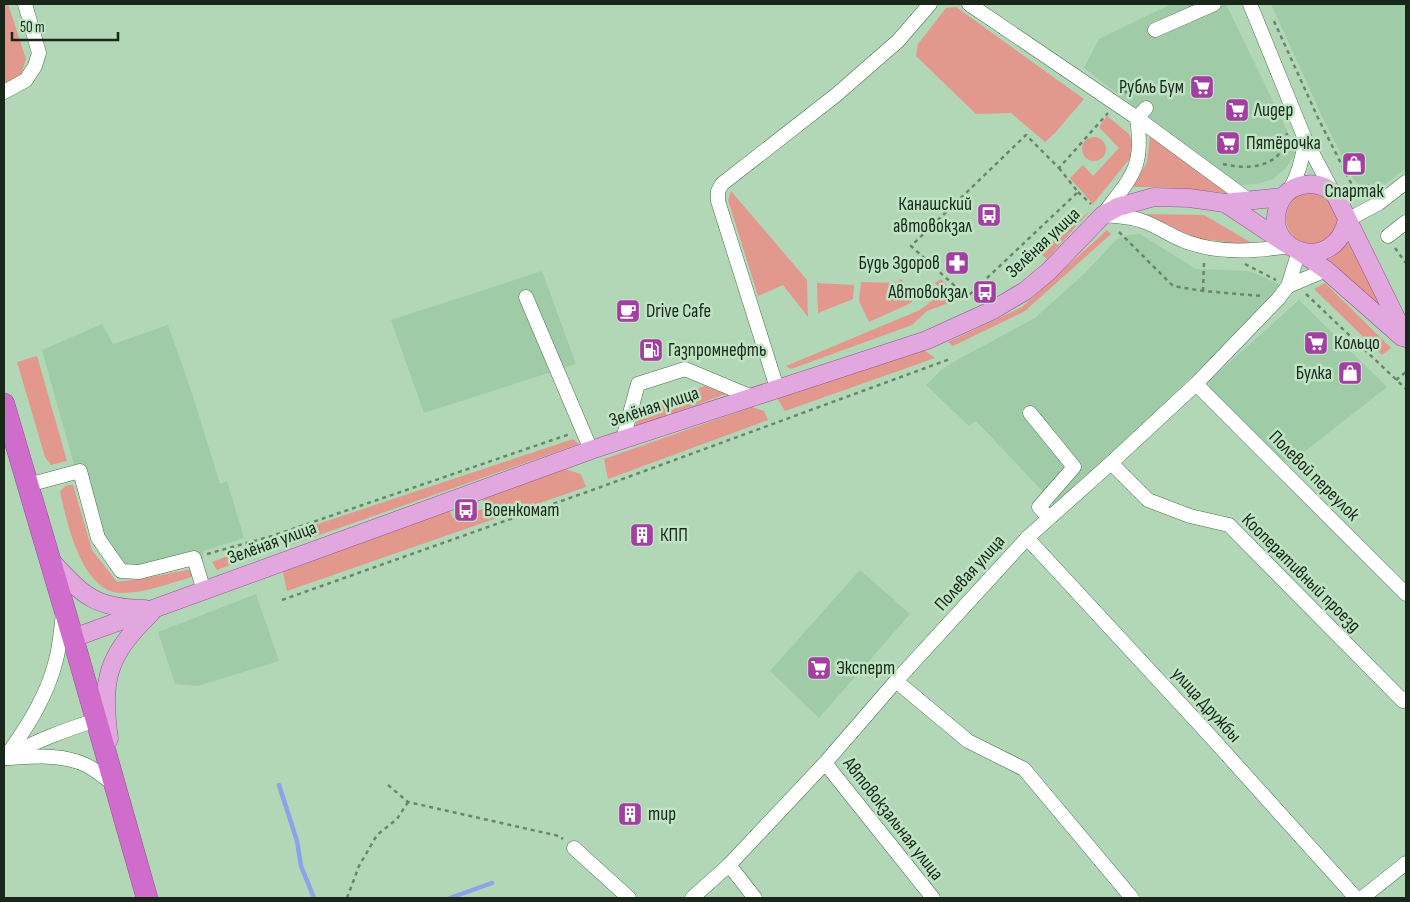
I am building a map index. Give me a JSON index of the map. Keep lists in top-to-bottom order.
{
  "streets": {
    "main road": ["Зелёная улица"],
    "street": [
      "Полевой переулок",
      "Полевая улица",
      "Кооперативный проезд",
      "улица Дружбы",
      "Автовокзальная улица"
    ]
  },
  "crossings": [
    ["Зелёная улица", "Полевая улица"],
    ["Полевой переулок", "Полевая улица"],
    ["Полевая улица", "Кооперативный проезд"],
    ["Полевая улица", "улица Дружбы"],
    ["Полевая улица", "Автовокзальная улица"]
  ],
  "places": {
    "supermarket": [
      "Рубль Бум",
      "Лидер",
      "Пятёрочка",
      "Кольцо",
      "Эксперт"
    ],
    "shop": ["Спартак", "Булка"],
    "bus stop": ["Канашский автовокзал", "Автовокзал", "Военкомат"],
    "pharmacy": ["Будь Здоров"],
    "cafe": ["Drive Cafe"],
    "fuel station": ["Газпромнефть"],
    "building": ["КПП", "тир"]
  },
  "scale_bar": "50 m"
}
